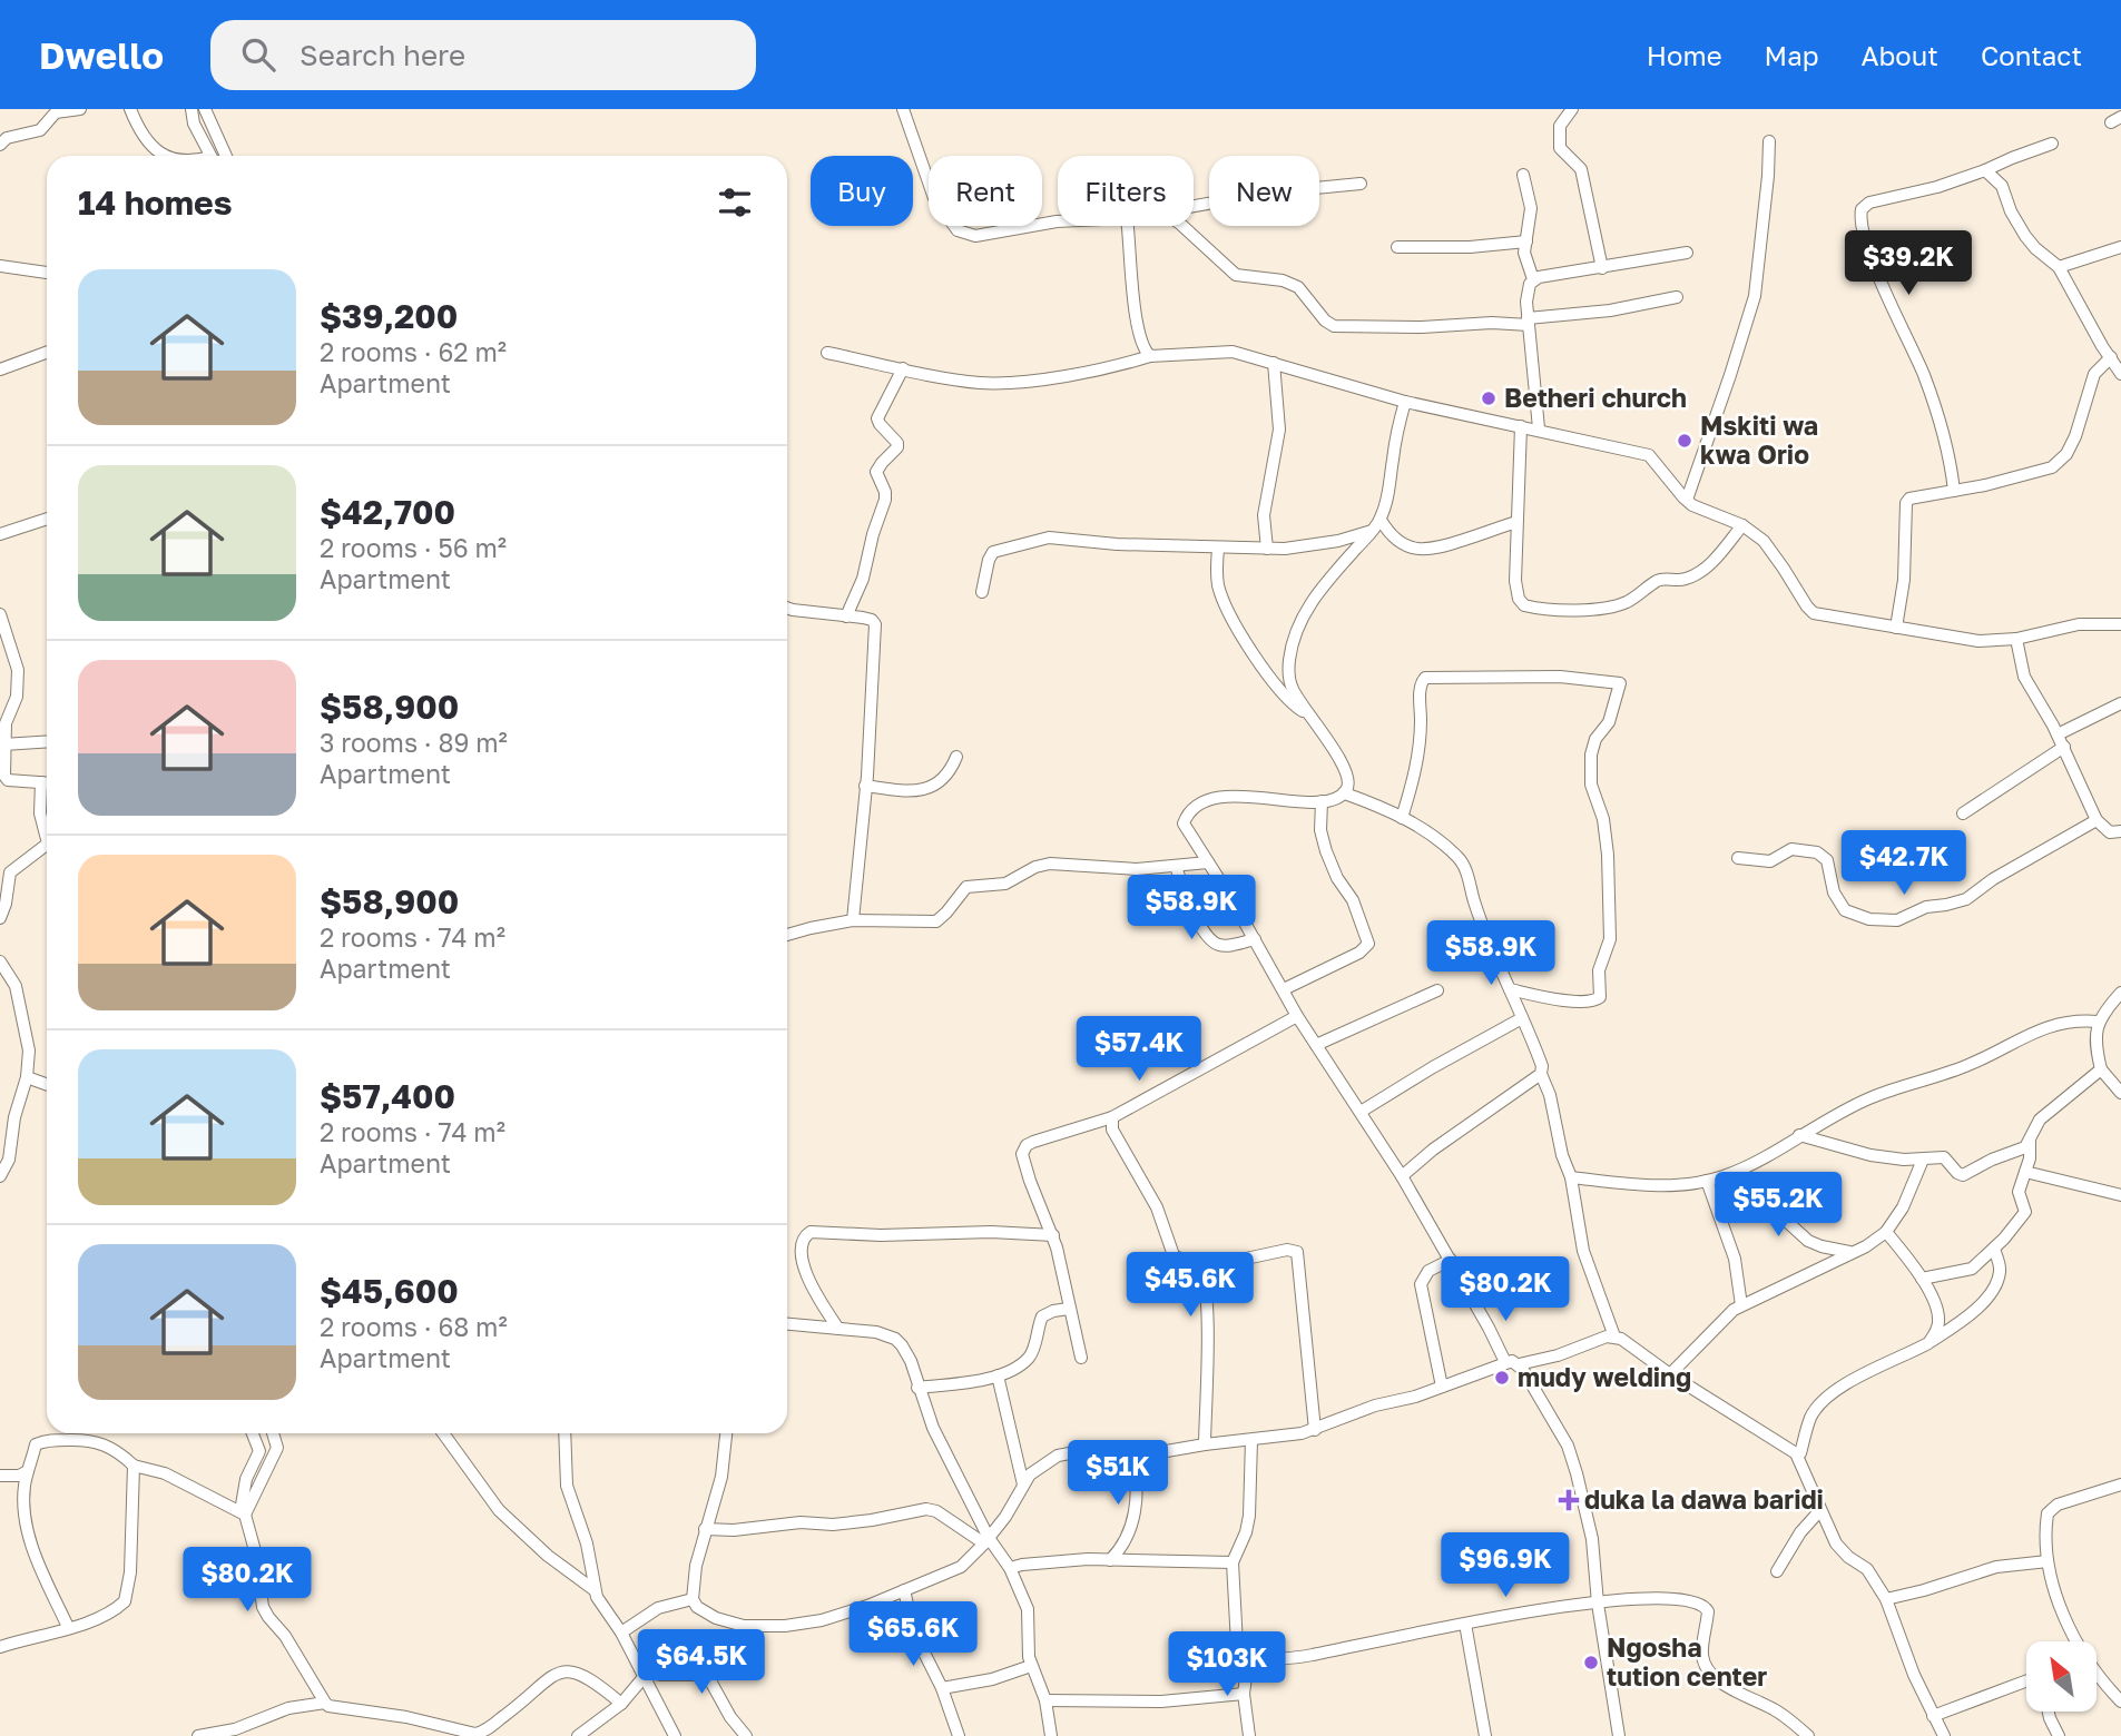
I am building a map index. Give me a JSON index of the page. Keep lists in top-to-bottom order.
{
  "places": {
    "other": [
      "Betheri church",
      "Mskiti wa kwa Orio",
      "mudy welding",
      "Ngosha tution center"
    ],
    "health": ["duka la dawa baridi"]
  },
  "north": "top left",
  "page": {
    "header": "Dwello",
    "search": "Search here",
    "nav": [
      "Home",
      "Map",
      "About",
      "Contact"
    ],
    "chip": [
      "Buy",
      "Rent",
      "Filters",
      "New"
    ],
    "heading": "14 homes",
    "price": [
      "$39.2K",
      "$42.7K",
      "$58.9K",
      "$58.9K",
      "$57.4K",
      "$55.2K",
      "$45.6K",
      "$80.2K",
      "$51K",
      "$96.9K",
      "$80.2K",
      "$65.6K",
      "$64.5K",
      "$103K"
    ],
    "list": [
      {
        "name": "$39,200",
        "note": "2 rooms · 62 m² · Apartment"
      },
      {
        "name": "$42,700",
        "note": "2 rooms · 56 m² · Apartment"
      },
      {
        "name": "$58,900",
        "note": "3 rooms · 89 m² · Apartment"
      },
      {
        "name": "$58,900",
        "note": "2 rooms · 74 m² · Apartment"
      },
      {
        "name": "$57,400",
        "note": "2 rooms · 74 m² · Apartment"
      },
      {
        "name": "$45,600",
        "note": "2 rooms · 68 m² · Apartment"
      }
    ]
  }
}
